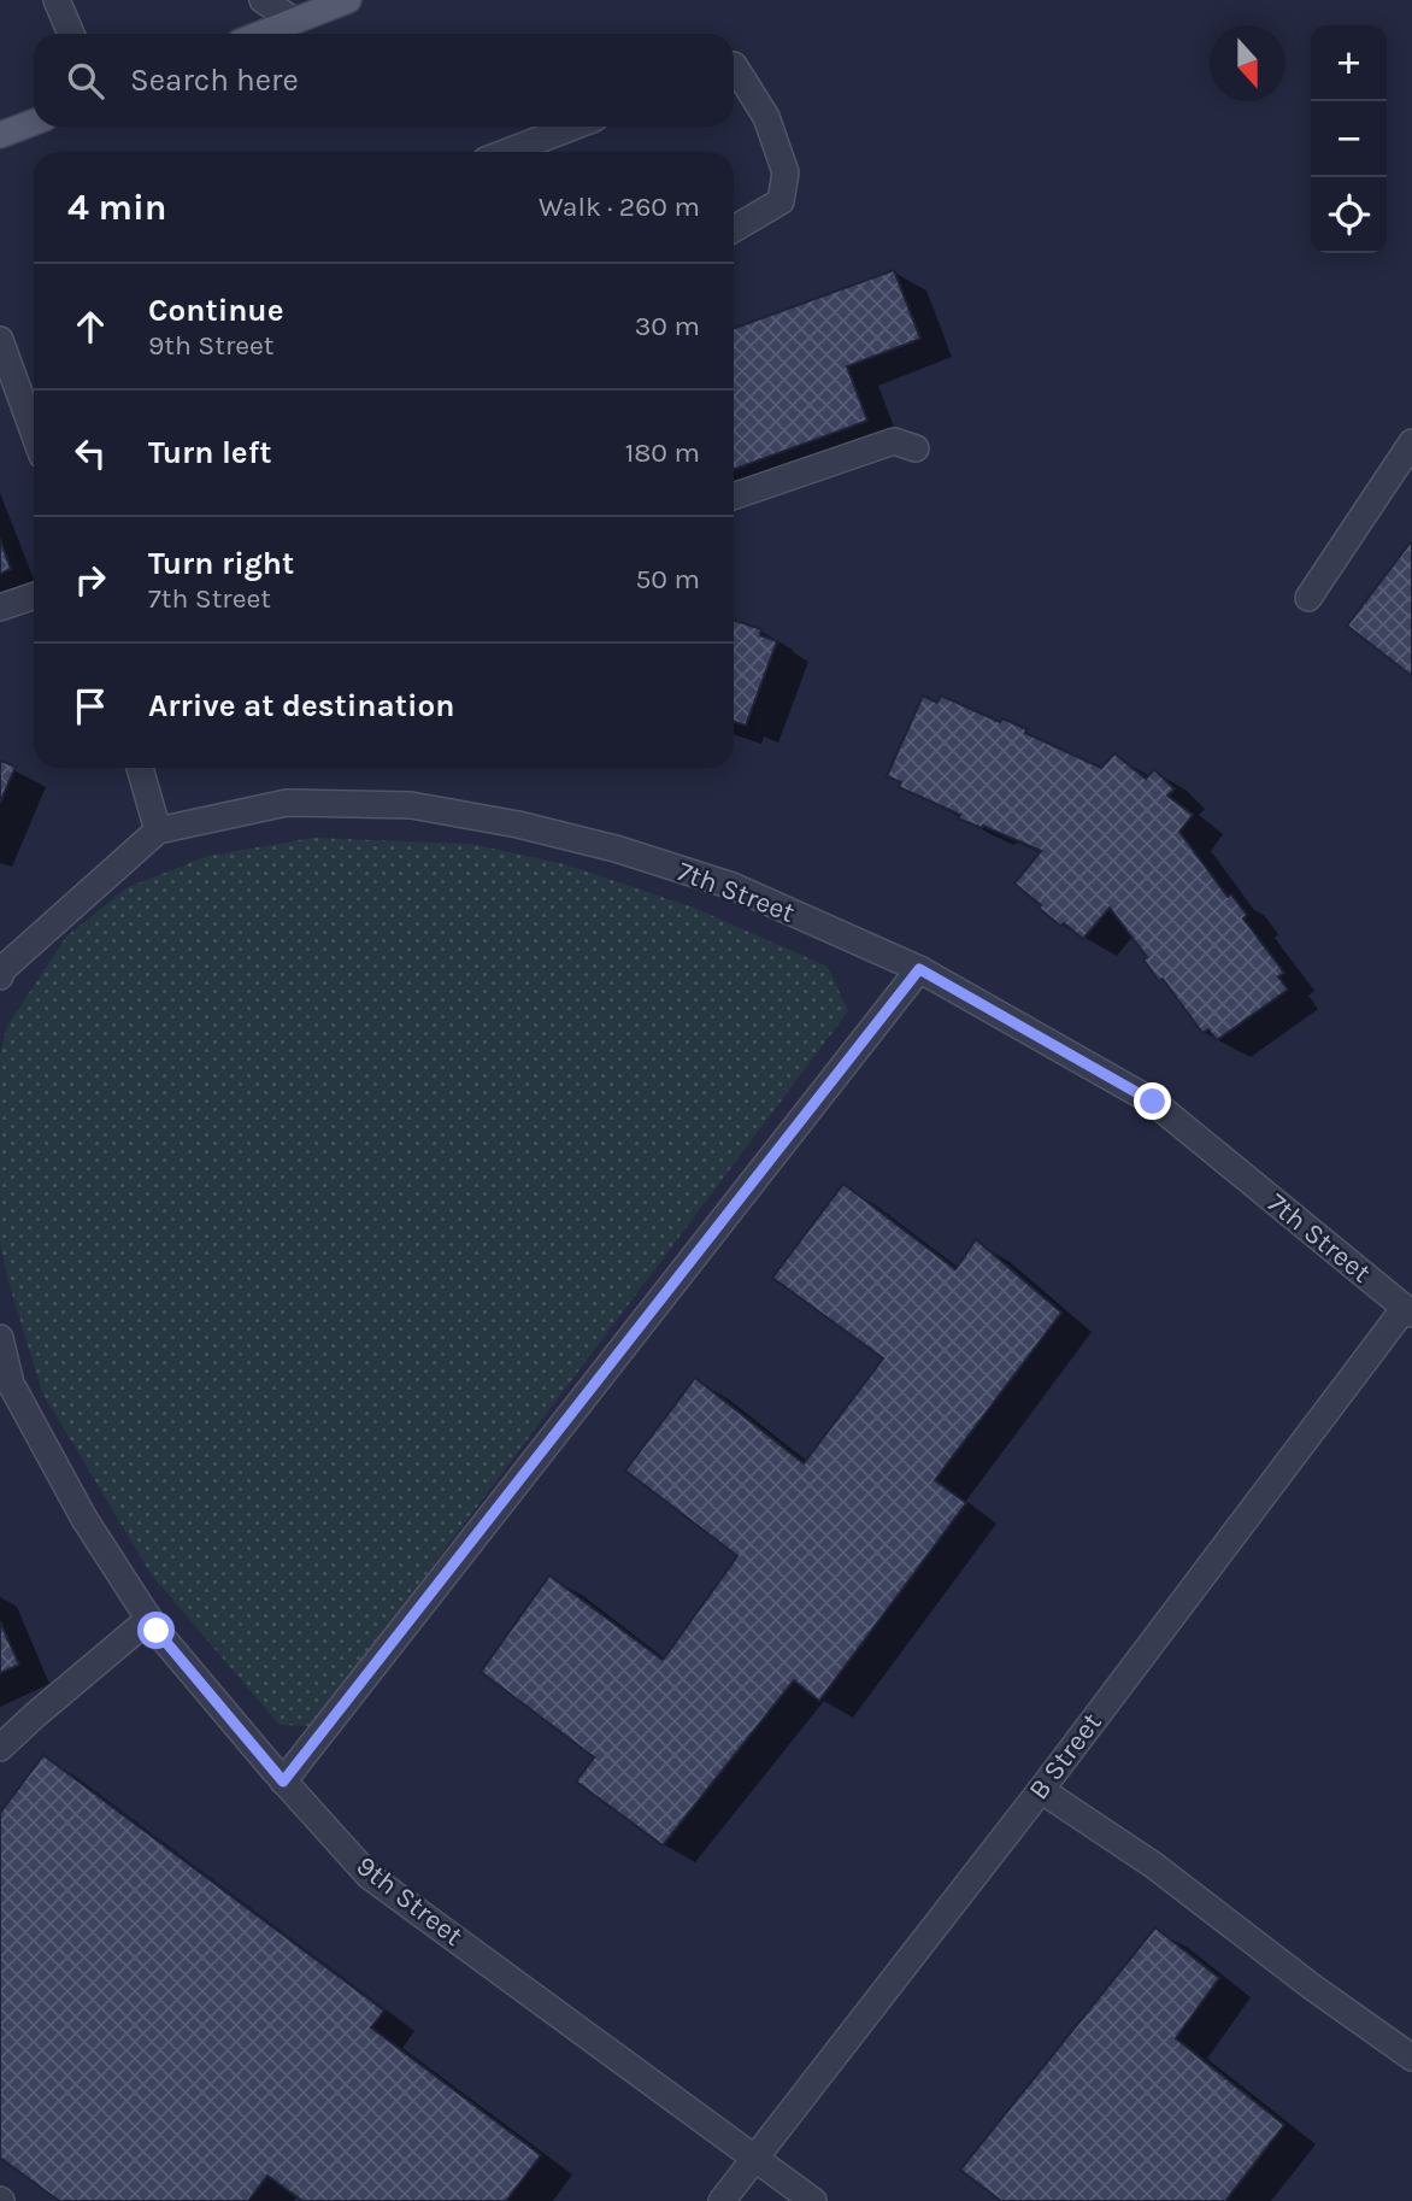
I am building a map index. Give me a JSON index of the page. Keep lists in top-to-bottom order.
{
  "streets": {
    "lane": ["7th Street", "B Street", "9th Street"]
  },
  "crossings": [
    ["7th Street", "B Street"],
    ["B Street", "9th Street"]
  ],
  "north": "bottom",
  "page": {
    "map_buttons": ["+", "−"],
    "search": "Search here",
    "heading": ["4 min", "Walk · 260 m"],
    "list": [
      ["Continue", "9th Street", "30 m"],
      ["Turn left", "180 m"],
      ["Turn right", "7th Street", "50 m"],
      "Arrive at destination"
    ]
  }
}
